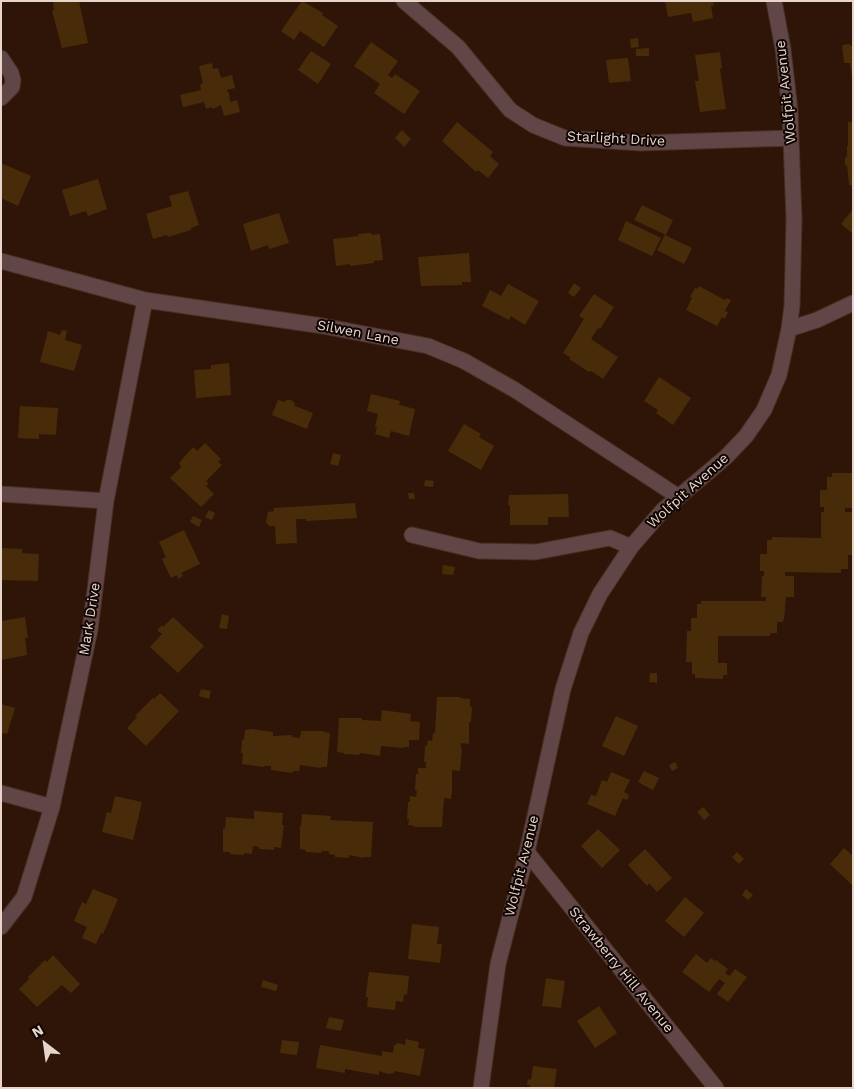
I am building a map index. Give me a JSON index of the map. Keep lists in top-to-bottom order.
{
  "streets": {
    "street": [
      "Wolfpit Avenue",
      "Starlight Drive",
      "Silwen Lane",
      "Mark Drive",
      "Strawberry Hill Avenue"
    ]
  },
  "crossings": [
    ["Wolfpit Avenue", "Starlight Drive"],
    ["Wolfpit Avenue", "Silwen Lane"],
    ["Wolfpit Avenue", "Strawberry Hill Avenue"],
    ["Silwen Lane", "Mark Drive"]
  ],
  "north": "top left"
}
